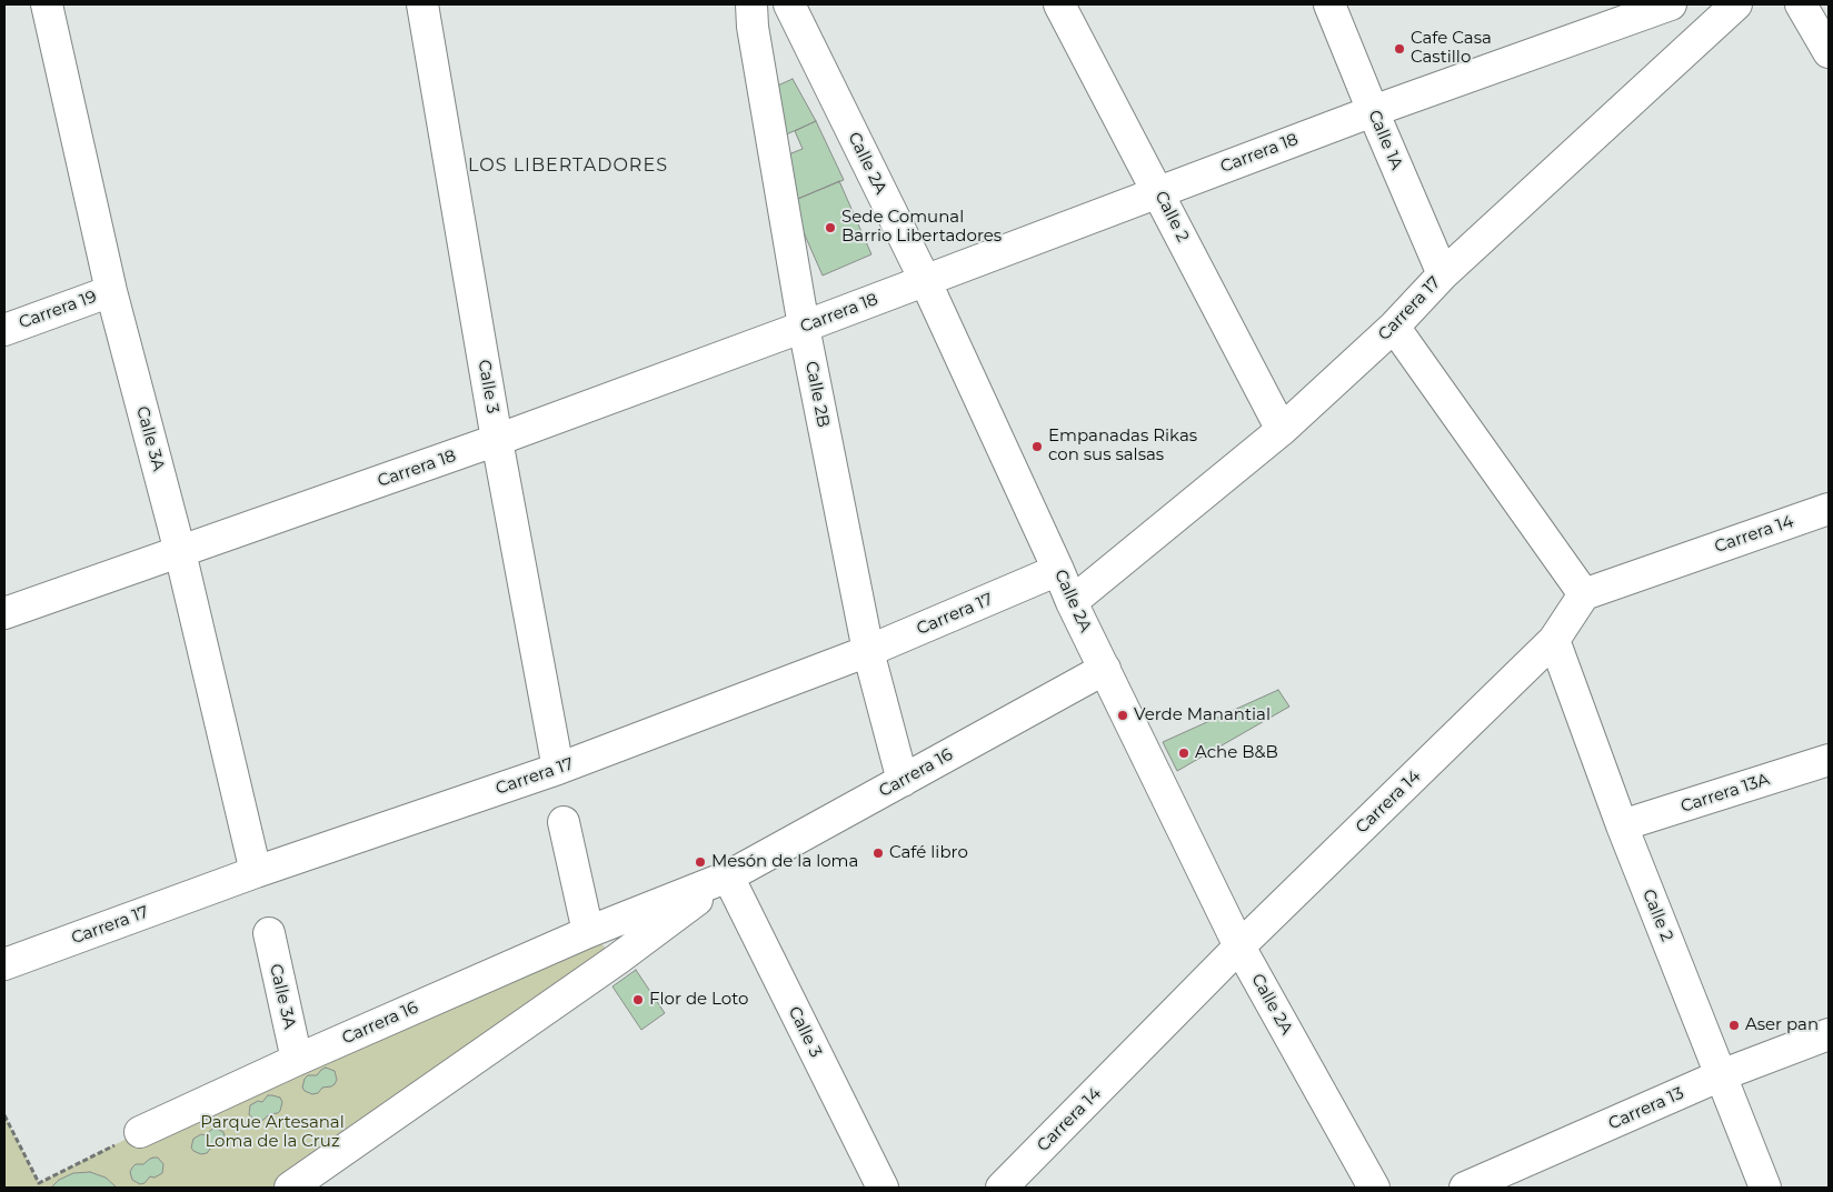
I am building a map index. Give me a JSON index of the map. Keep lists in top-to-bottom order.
{
  "streets": {
    "street": [
      "Calle 1A",
      "Carrera 18",
      "Calle 2A",
      "Calle 2",
      "Carrera 17",
      "Carrera 19",
      "Calle 3",
      "Calle 2B",
      "Calle 3A",
      "Carrera 14",
      "Carrera 16",
      "Carrera 13A",
      "Carrera 13"
    ]
  },
  "crossings": [
    ["Calle 1A", "Carrera 18"],
    ["Calle 1A", "Carrera 17"],
    ["Carrera 18", "Calle 2A"],
    ["Carrera 18", "Calle 2"],
    ["Carrera 18", "Calle 3"],
    ["Carrera 18", "Calle 2B"],
    ["Carrera 18", "Calle 3A"],
    ["Calle 2A", "Carrera 17"],
    ["Calle 2A", "Carrera 14"],
    ["Calle 2A", "Carrera 16"],
    ["Calle 2", "Carrera 17"],
    ["Calle 2", "Carrera 14"],
    ["Calle 2", "Carrera 13A"],
    ["Calle 2", "Carrera 13"],
    ["Carrera 17", "Calle 3"],
    ["Carrera 17", "Calle 2B"],
    ["Carrera 17", "Calle 3A"],
    ["Carrera 19", "Calle 3A"],
    ["Calle 3", "Carrera 16"],
    ["Calle 2B", "Carrera 16"],
    ["Calle 3A", "Carrera 16"]
  ],
  "districts": ["LOS LIBERTADORES"],
  "parks": ["Parque Artesanal Loma de la Cruz"],
  "places": [
    "Cafe Casa Castillo",
    "Sede Comunal Barrio Libertadores",
    "Empanadas Rikas con sus salsas",
    "Verde Manantial",
    "Ache B&B",
    "Café libro",
    "Mesón de la loma",
    "Flor de Loto",
    "Aser pan"
  ]
}
